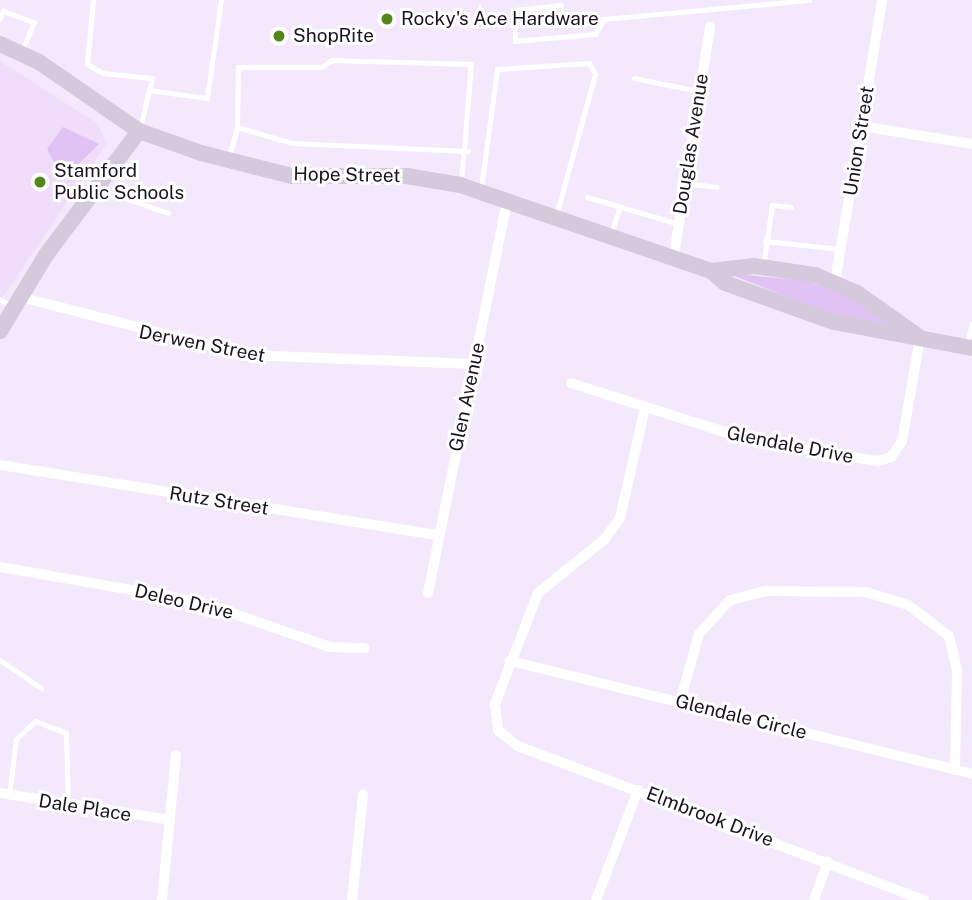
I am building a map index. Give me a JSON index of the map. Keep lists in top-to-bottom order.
{
  "streets": {
    "main road": ["Hope Street"],
    "street": [
      "Union Street",
      "Douglas Avenue",
      "Derwen Street",
      "Glen Avenue",
      "Glendale Drive",
      "Rutz Street",
      "Deleo Drive",
      "Glendale Circle",
      "Dale Place",
      "Elmbrook Drive"
    ]
  },
  "crossings": [
    ["Union Street", "Hope Street"],
    ["Douglas Avenue", "Hope Street"],
    ["Hope Street", "Glen Avenue"],
    ["Hope Street", "Glendale Drive"],
    ["Derwen Street", "Glen Avenue"],
    ["Glen Avenue", "Rutz Street"],
    ["Glendale Circle", "Elmbrook Drive"]
  ],
  "places": ["Rocky's Ace Hardware", "ShopRite", "Stamford Public Schools"]
}
